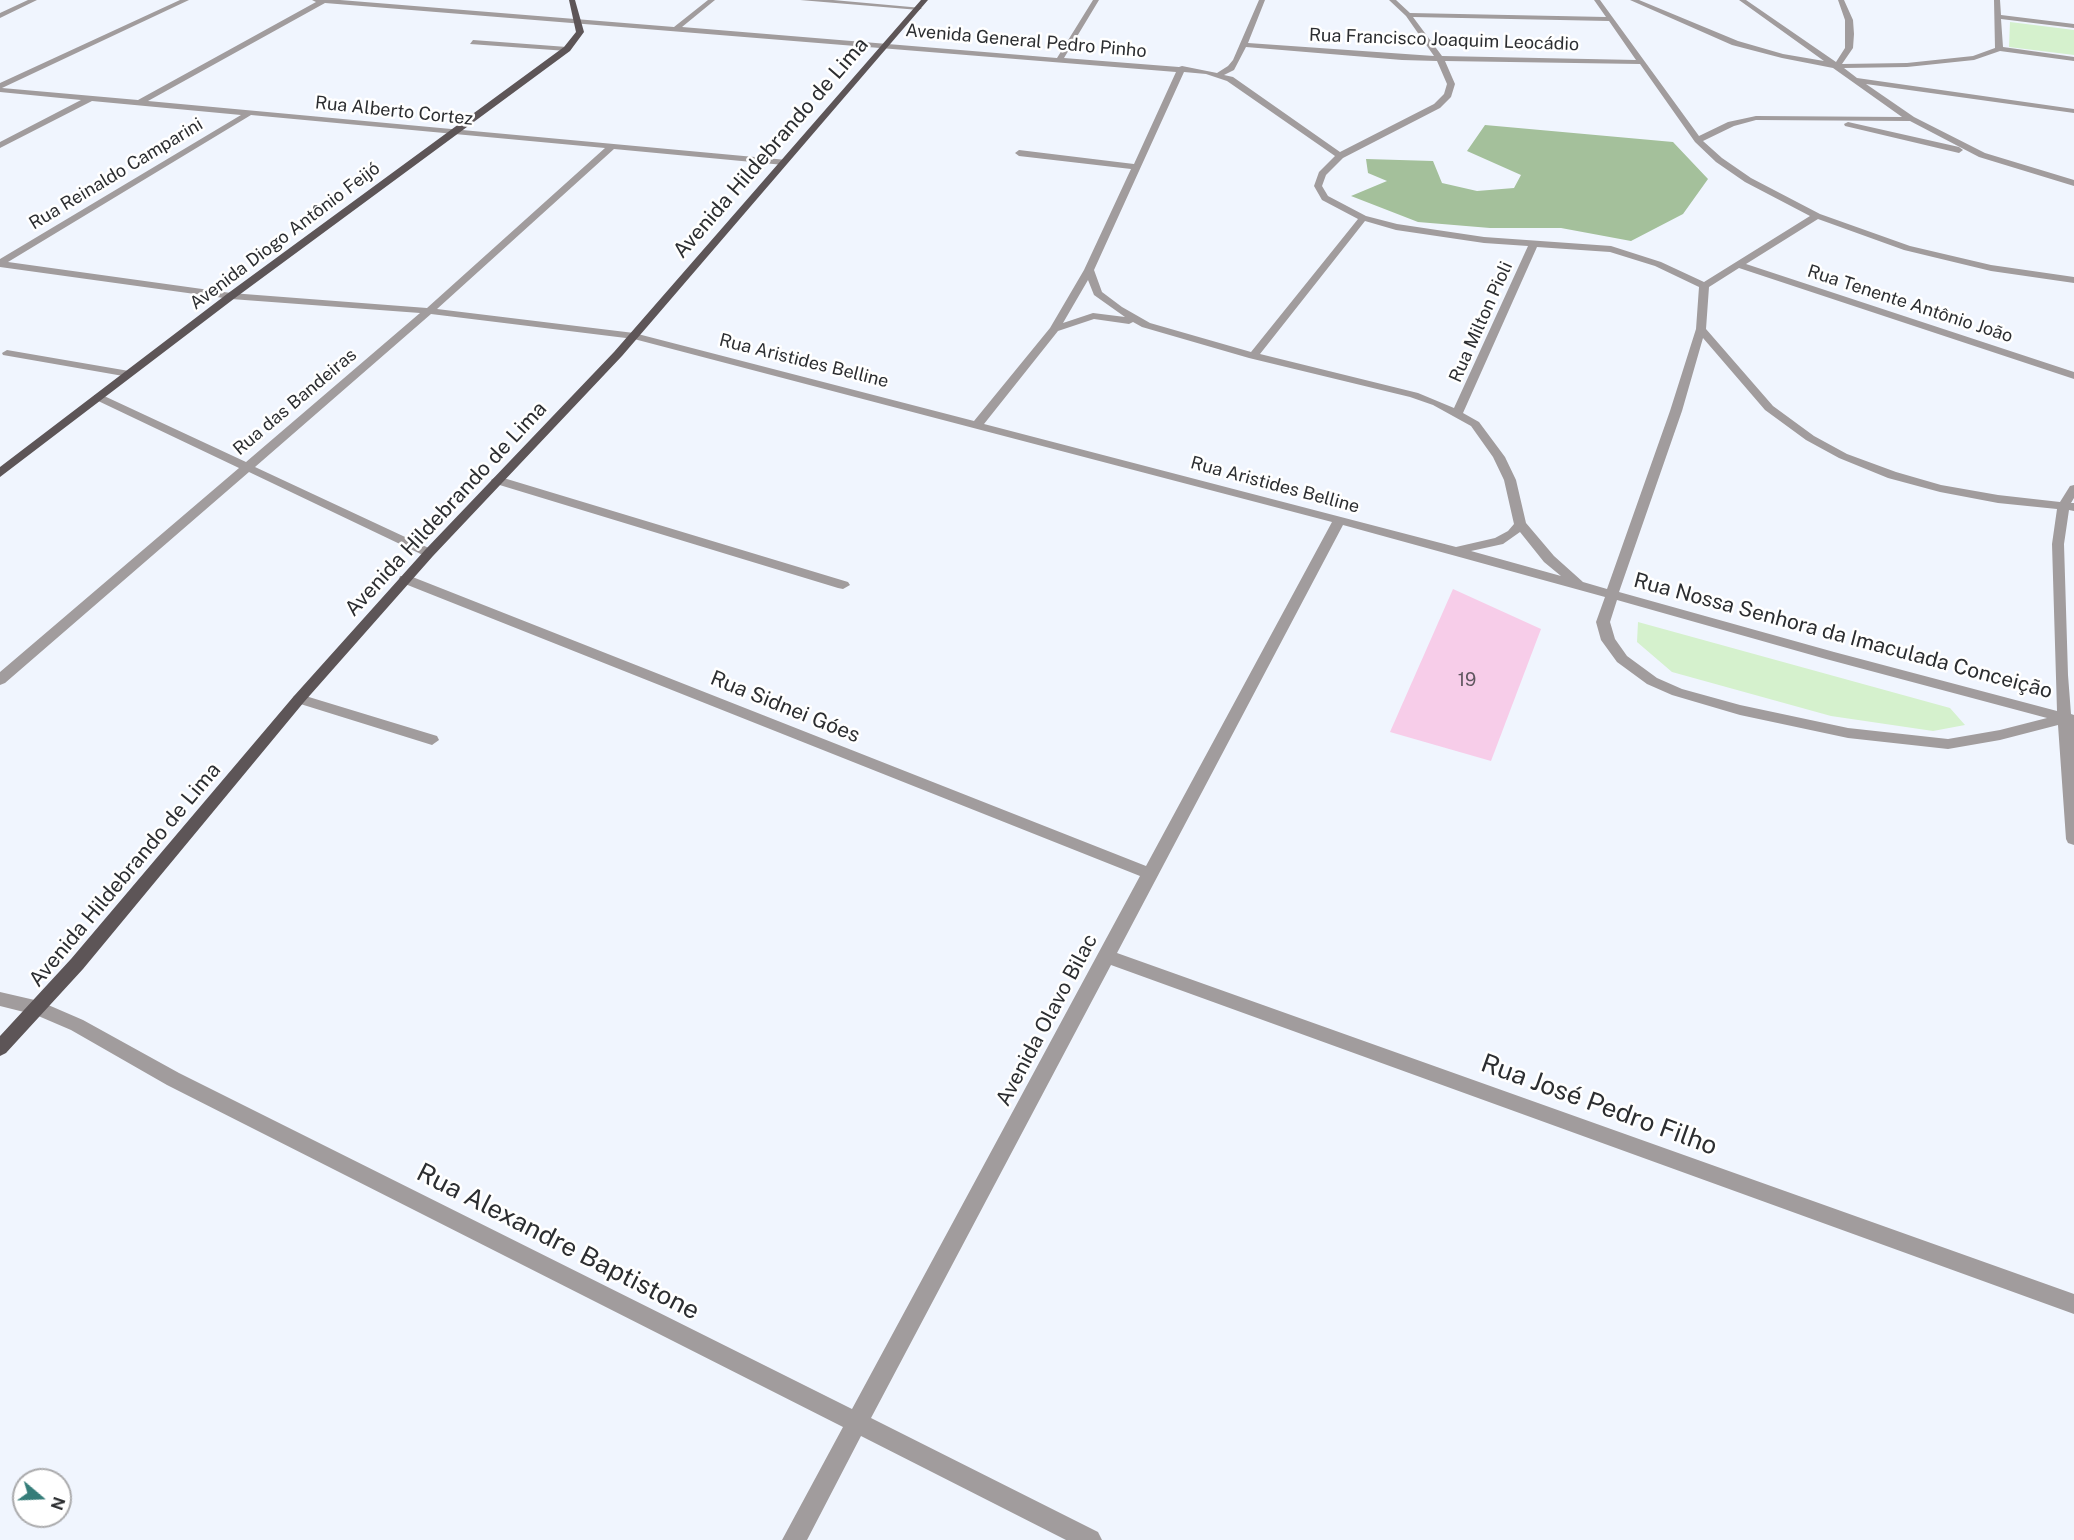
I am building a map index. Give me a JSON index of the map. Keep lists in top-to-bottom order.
{
  "streets": {
    "main road": ["Avenida Hildebrando de Lima", "Avenida Diogo Antônio Feijó"],
    "street": [
      "Rua Francisco Joaquim Leocádio",
      "Avenida General Pedro Pinho",
      "Rua Alberto Cortez",
      "Rua Reinaldo Camparini",
      "Rua Tenente Antônio João",
      "Rua Milton Pioli",
      "Rua Aristides Belline",
      "Rua das Bandeiras",
      "Rua Nossa Senhora da Imaculada Conceição",
      "Rua Sidnei Góes",
      "Avenida Olavo Bilac",
      "Rua José Pedro Filho",
      "Rua Alexandre Baptistone"
    ]
  },
  "crossings": [
    ["Avenida General Pedro Pinho", "Avenida Hildebrando de Lima"],
    ["Avenida General Pedro Pinho", "Avenida Diogo Antônio Feijó"],
    ["Rua Alberto Cortez", "Avenida Hildebrando de Lima"],
    ["Rua Alberto Cortez", "Rua Reinaldo Camparini"],
    ["Rua Alberto Cortez", "Avenida Diogo Antônio Feijó"],
    ["Rua Alberto Cortez", "Rua das Bandeiras"],
    ["Avenida Hildebrando de Lima", "Rua Aristides Belline"],
    ["Avenida Hildebrando de Lima", "Rua Sidnei Góes"],
    ["Avenida Hildebrando de Lima", "Rua Alexandre Baptistone"],
    ["Rua Reinaldo Camparini", "Rua Aristides Belline"],
    ["Avenida Diogo Antônio Feijó", "Rua Aristides Belline"],
    ["Rua Milton Pioli", "Rua Nossa Senhora da Imaculada Conceição"],
    ["Rua Aristides Belline", "Rua das Bandeiras"],
    ["Rua Aristides Belline", "Rua Nossa Senhora da Imaculada Conceição"],
    ["Rua Aristides Belline", "Avenida Olavo Bilac"],
    ["Rua Sidnei Góes", "Avenida Olavo Bilac"],
    ["Avenida Olavo Bilac", "Rua José Pedro Filho"],
    ["Avenida Olavo Bilac", "Rua Alexandre Baptistone"]
  ],
  "house_numbers": ["19"],
  "north": "right"
}
